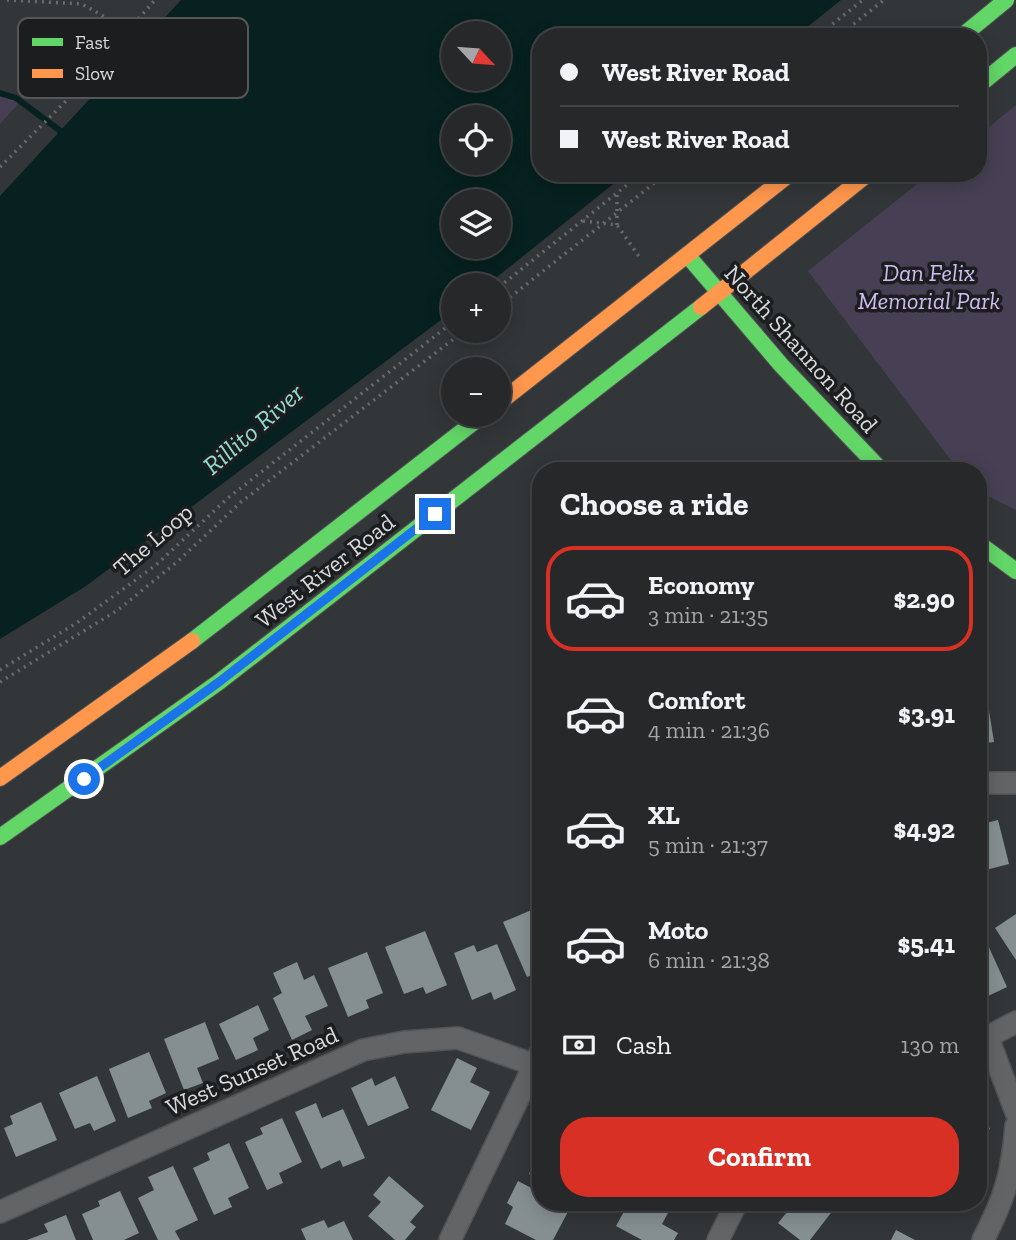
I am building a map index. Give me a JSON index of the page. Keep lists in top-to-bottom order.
{
  "streets": {
    "main road": ["North Shannon Road", "West River Road"],
    "street": ["West Sunset Road"],
    "path": ["The Loop"]
  },
  "crossings": [
    ["North Shannon Road", "West River Road"]
  ],
  "water": ["Rillito River"],
  "parks": ["Dan Felix Memorial Park"],
  "legend": ["Fast", "Slow"],
  "north": "bottom right",
  "page": {
    "map_buttons": ["+", "−"],
    "banner": ["West River Road", "West River Road"],
    "heading": "Choose a ride",
    "list": [
      {
        "name": "Economy",
        "note": "3 min · 21:35",
        "value": "$2.90"
      },
      {
        "name": "Comfort",
        "note": "4 min · 21:36",
        "value": "$3.91"
      },
      {
        "name": "XL",
        "note": "5 min · 21:37",
        "value": "$4.92"
      },
      {
        "name": "Moto",
        "note": "6 min · 21:38",
        "value": "$5.41"
      }
    ],
    "pay": ["Cash", "130 m"],
    "buttons": "Confirm"
  }
}
